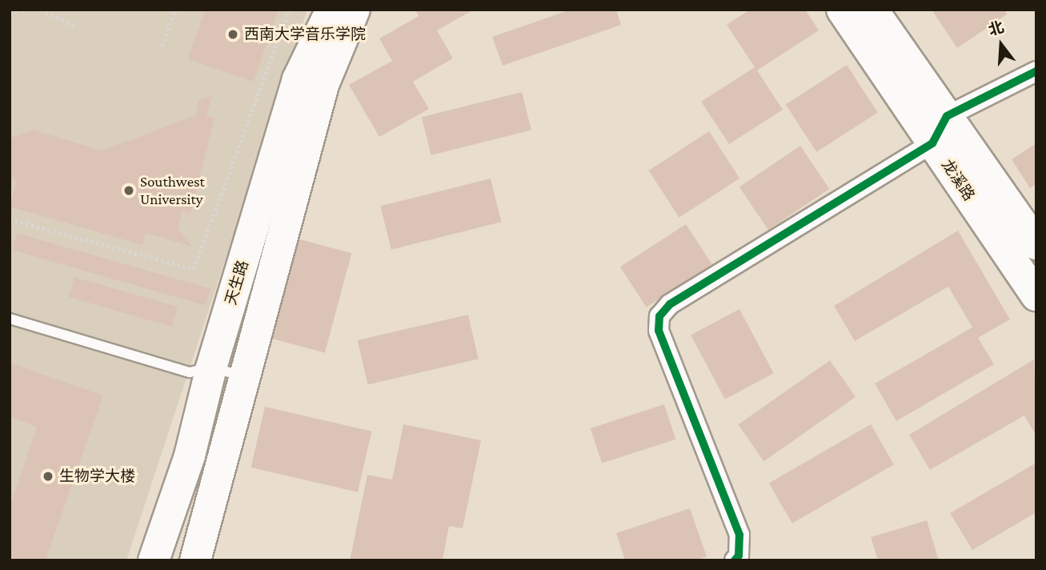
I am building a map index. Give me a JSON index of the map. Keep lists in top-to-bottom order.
{
  "streets": {
    "highway": ["龙溪路", "天生路"]
  },
  "places": ["西南大学音乐学院", "Southwest University", "生物学大楼"],
  "north": "top"
}
